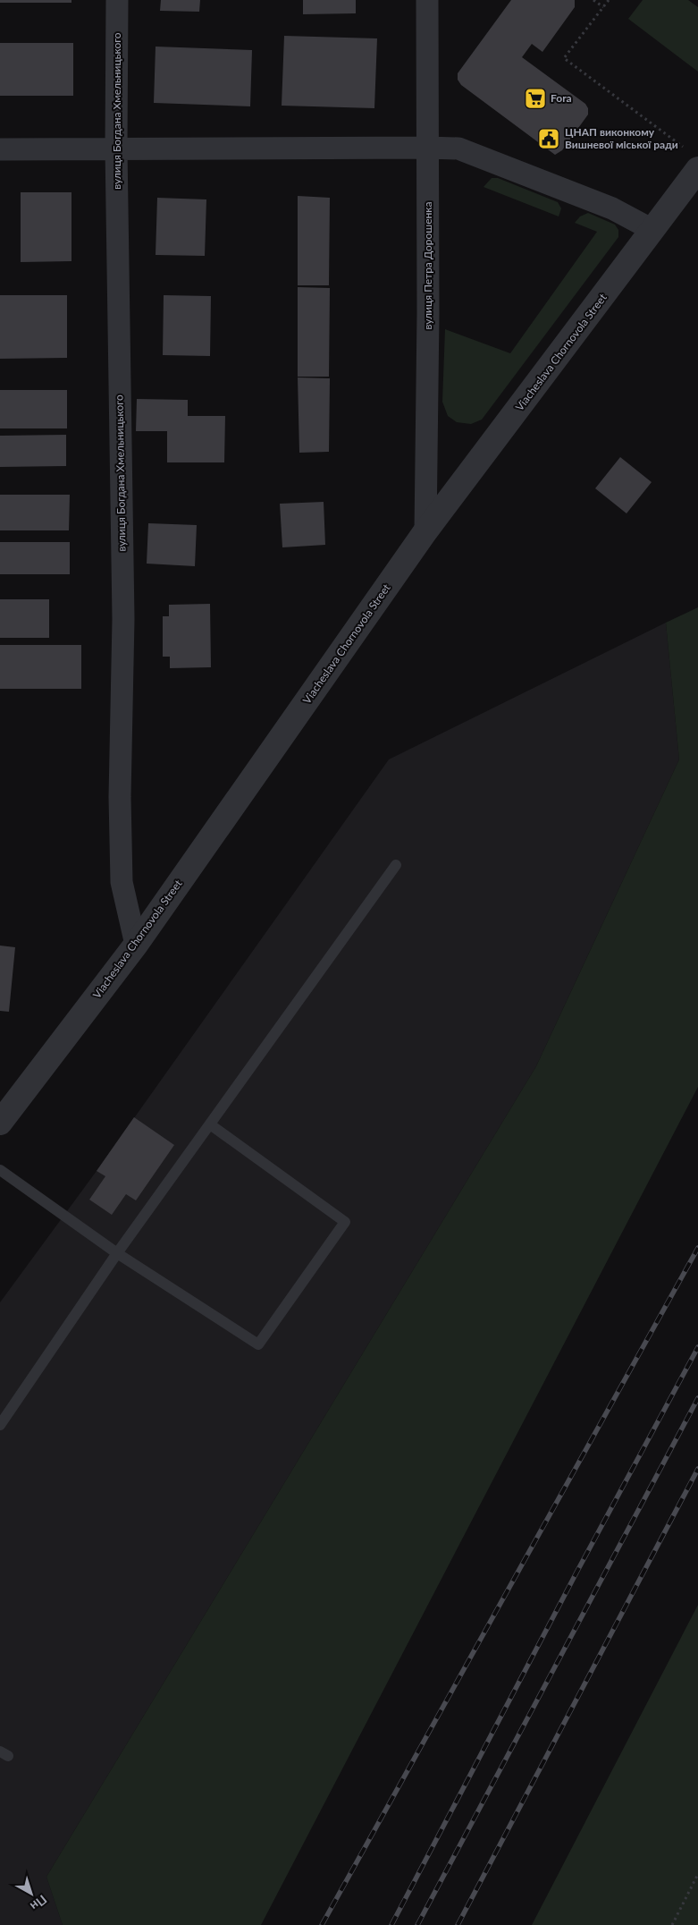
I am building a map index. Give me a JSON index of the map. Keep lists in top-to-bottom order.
{
  "streets": {
    "street": ["вулиця Богдана Хмельницького", "вулиця Петра Дорошенка", "Viacheslava Chornovola Street"]
  },
  "crossings": [
    ["вулиця Богдана Хмельницького", "Viacheslava Chornovola Street"],
    ["вулиця Петра Дорошенка", "Viacheslava Chornovola Street"]
  ],
  "places": {
    "supermarket": ["Fora"],
    "public building": ["ЦНАП виконкому Вишневої міської ради"]
  },
  "north": "bottom right"
}
